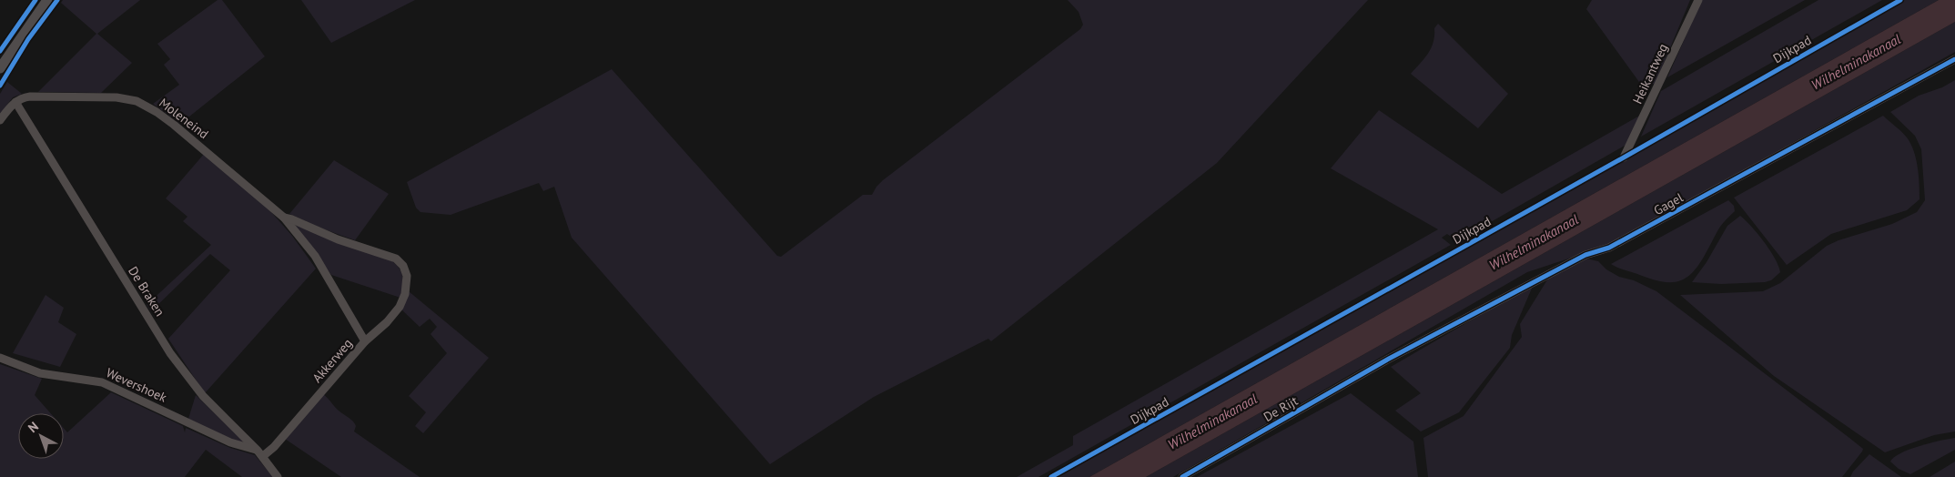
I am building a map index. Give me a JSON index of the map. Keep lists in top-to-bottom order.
{
  "streets": {
    "street": [
      "Heikantweg",
      "Moleneind",
      "Gagel",
      "De Braken",
      "Akkerweg",
      "Wevershoek",
      "De Rijt"
    ],
    "cycle path": ["Dijkpad"]
  },
  "crossings": [
    ["Moleneind", "De Braken"],
    ["Moleneind", "Akkerweg"],
    ["Gagel", "De Rijt"],
    ["De Braken", "Akkerweg"],
    ["De Braken", "Wevershoek"],
    ["Akkerweg", "Wevershoek"]
  ],
  "water": ["Wilhelminakanaal"],
  "north": "top left"
}
